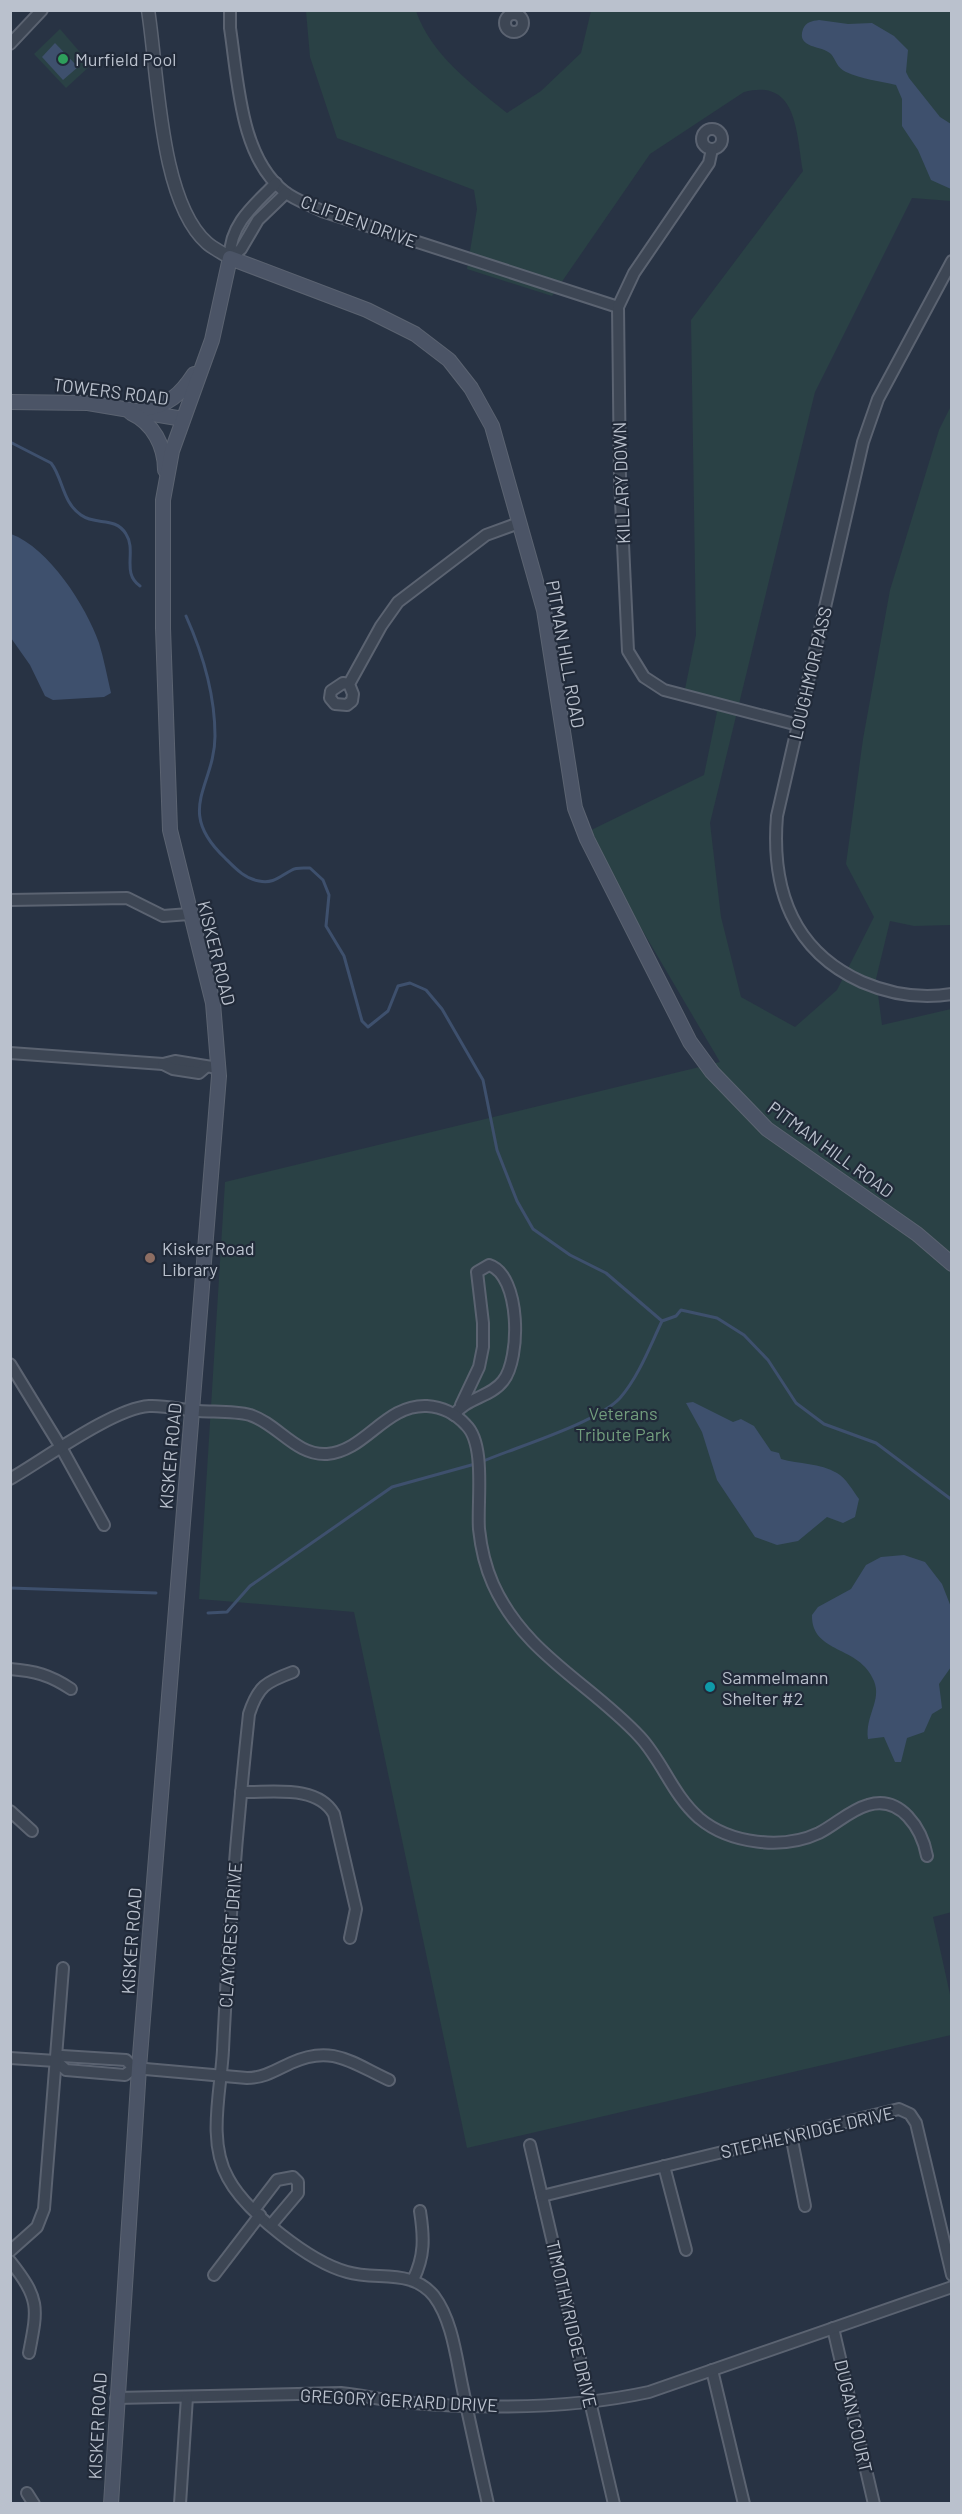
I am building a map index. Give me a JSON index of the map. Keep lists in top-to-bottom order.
{
  "streets": {
    "main road": ["TOWERS ROAD", "PITMAN HILL ROAD", "KISKER ROAD"],
    "street": [
      "CLIFDEN DRIVE",
      "KILLARY DOWN",
      "LOUGHMOR PASS",
      "CLAYCREST DRIVE",
      "STEPHENRIDGE DRIVE",
      "TIMOTHYRIDGE DRIVE",
      "GREGORY GERARD DRIVE",
      "DUGAN COURT"
    ]
  },
  "crossings": [
    ["CLIFDEN DRIVE", "KILLARY DOWN"],
    ["TOWERS ROAD", "PITMAN HILL ROAD"],
    ["TOWERS ROAD", "KISKER ROAD"],
    ["KILLARY DOWN", "LOUGHMOR PASS"],
    ["KISKER ROAD", "GREGORY GERARD DRIVE"],
    ["CLAYCREST DRIVE", "GREGORY GERARD DRIVE"],
    ["STEPHENRIDGE DRIVE", "TIMOTHYRIDGE DRIVE"],
    ["TIMOTHYRIDGE DRIVE", "GREGORY GERARD DRIVE"],
    ["GREGORY GERARD DRIVE", "DUGAN COURT"]
  ],
  "parks": ["Veterans Tribute Park"],
  "places": ["Murfield Pool", "Kisker Road Library", "Sammelmann Shelter #2"]
}
